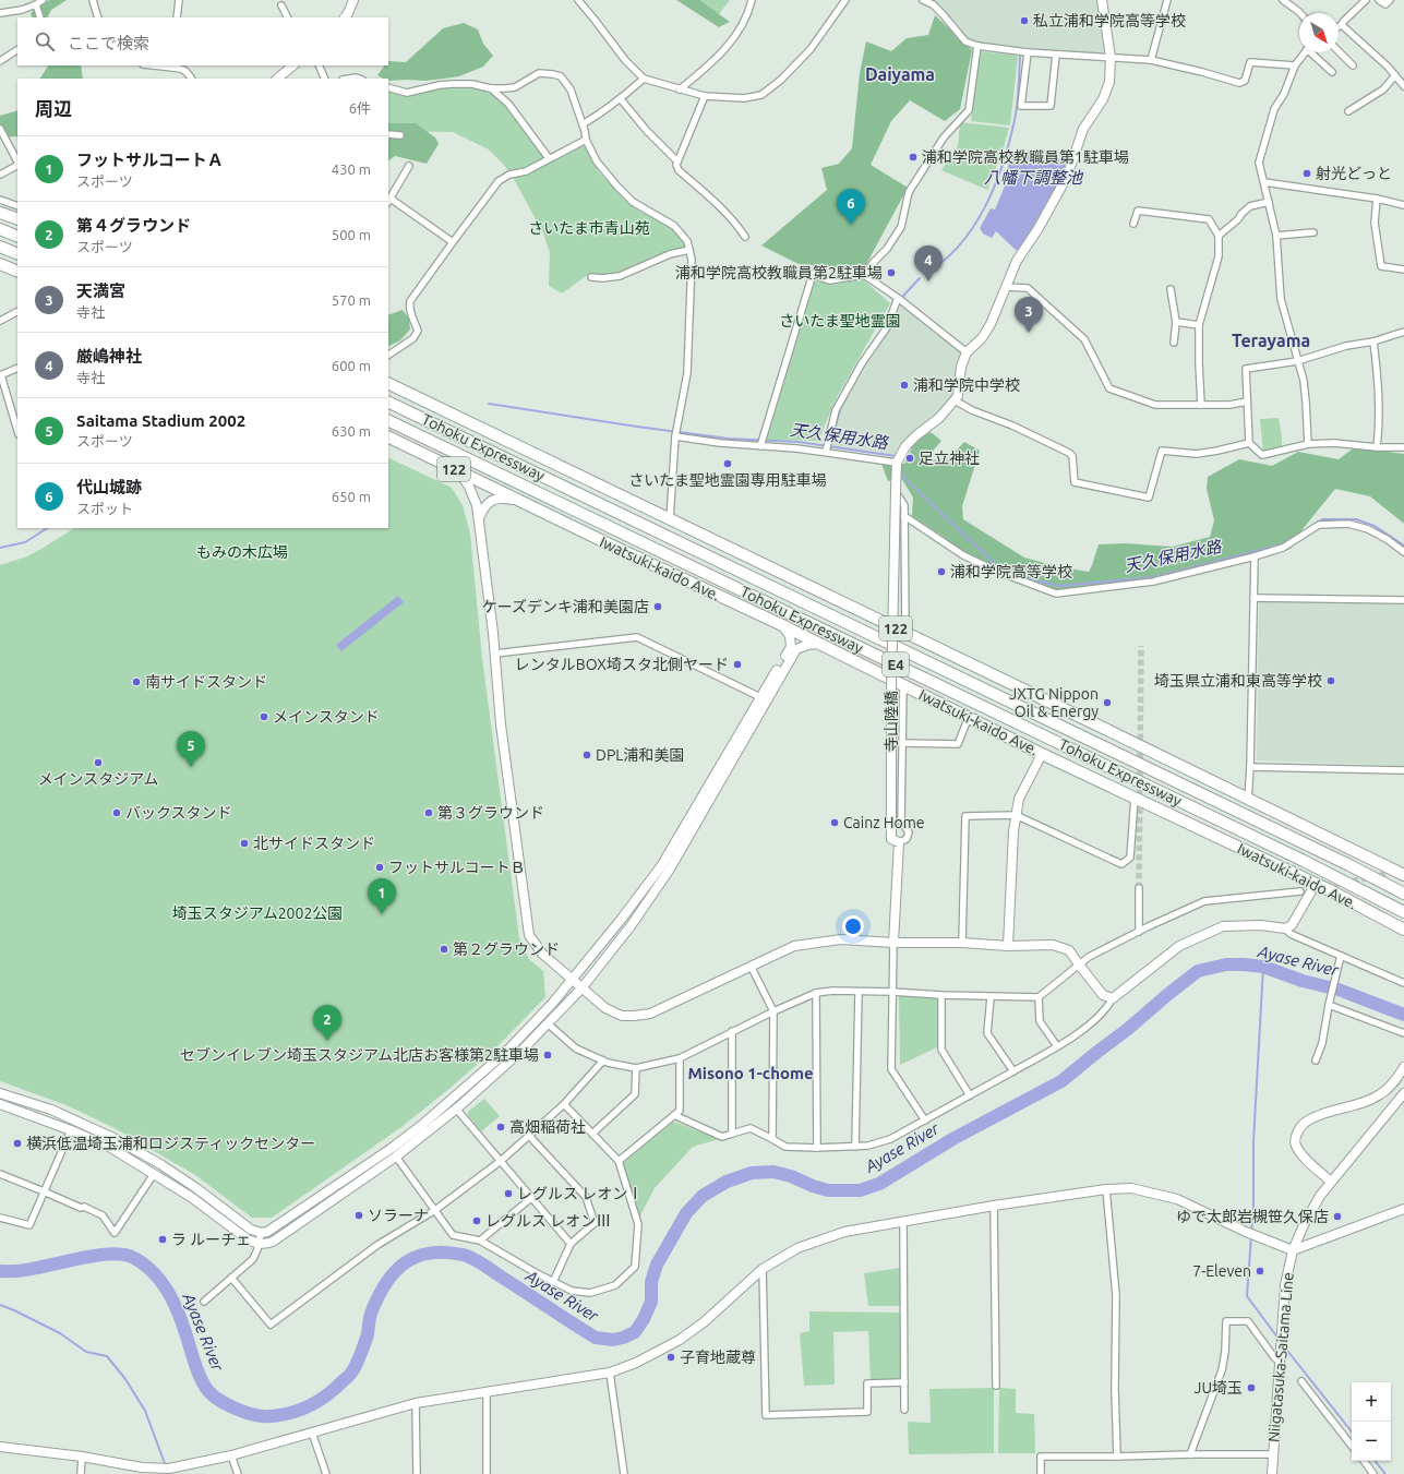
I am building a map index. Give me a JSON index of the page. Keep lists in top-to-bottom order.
{
  "streets": {
    "highway": [
      "Tohoku Expressway",
      "122",
      "Iwatsuki-kaido Ave.",
      "E4"
    ],
    "street": ["寺山陸橋", "Niigatasuka-Saitama Line"]
  },
  "districts": ["Daiyama", "Terayama", "Misono 1-chome"],
  "water": ["八幡下調整池", "天久保用水路", "Ayase River"],
  "parks": [
    "さいたま市青山苑",
    "さいたま聖地霊園",
    "もみの木広場",
    "埼玉スタジアム2002公園"
  ],
  "places": [
    "私立浦和学院高等学校",
    "浦和学院高校教職員第1駐車場",
    "射光どっと",
    "浦和学院高校教職員第2駐車場",
    "浦和学院中学校",
    "足立神社",
    "さいたま聖地霊園専用駐車場",
    "浦和学院高等学校",
    "ケーズデンキ浦和美園店",
    "レンタルBOX埼スタ北側ヤード",
    "埼玉県立浦和東高等学校",
    "南サイドスタンド",
    "JXTG Nippon Oil & Energy",
    "メインスタンド",
    "DPL浦和美園",
    "メインスタジアム",
    "バックスタンド",
    "第３グラウンド",
    "Cainz Home",
    "北サイドスタンド",
    "フットサルコートＢ",
    "第２グラウンド",
    "セブンイレブン埼玉スタジアム北店お客様第2駐車場",
    "高畑稲荷社",
    "横浜低温埼玉浦和ロジスティックセンター",
    "レグルス レオンⅠ",
    "ソラーナ",
    "ゆで太郎岩槻笹久保店",
    "レグルス レオンⅢ",
    "ラ ルーチェ",
    "7-Eleven",
    "子育地蔵尊",
    "JU埼玉"
  ],
  "north": "bottom right",
  "page": {
    "search": "ここで検索",
    "heading": ["周辺", "6件"],
    "list": [
      {
        "mark": "1",
        "name": "フットサルコートＡ",
        "note": "スポーツ",
        "value": "430 m"
      },
      {
        "mark": "2",
        "name": "第４グラウンド",
        "note": "スポーツ",
        "value": "500 m"
      },
      {
        "mark": "3",
        "name": "天満宮",
        "note": "寺社",
        "value": "570 m"
      },
      {
        "mark": "4",
        "name": "厳嶋神社",
        "note": "寺社",
        "value": "600 m"
      },
      {
        "mark": "5",
        "name": "Saitama Stadium 2002",
        "note": "スポーツ",
        "value": "630 m"
      },
      {
        "mark": "6",
        "name": "代山城跡",
        "note": "スポット",
        "value": "650 m"
      }
    ],
    "pins": [
      "6",
      "4",
      "3",
      "5",
      "1",
      "2"
    ],
    "map_buttons": ["+", "−"]
  }
}
